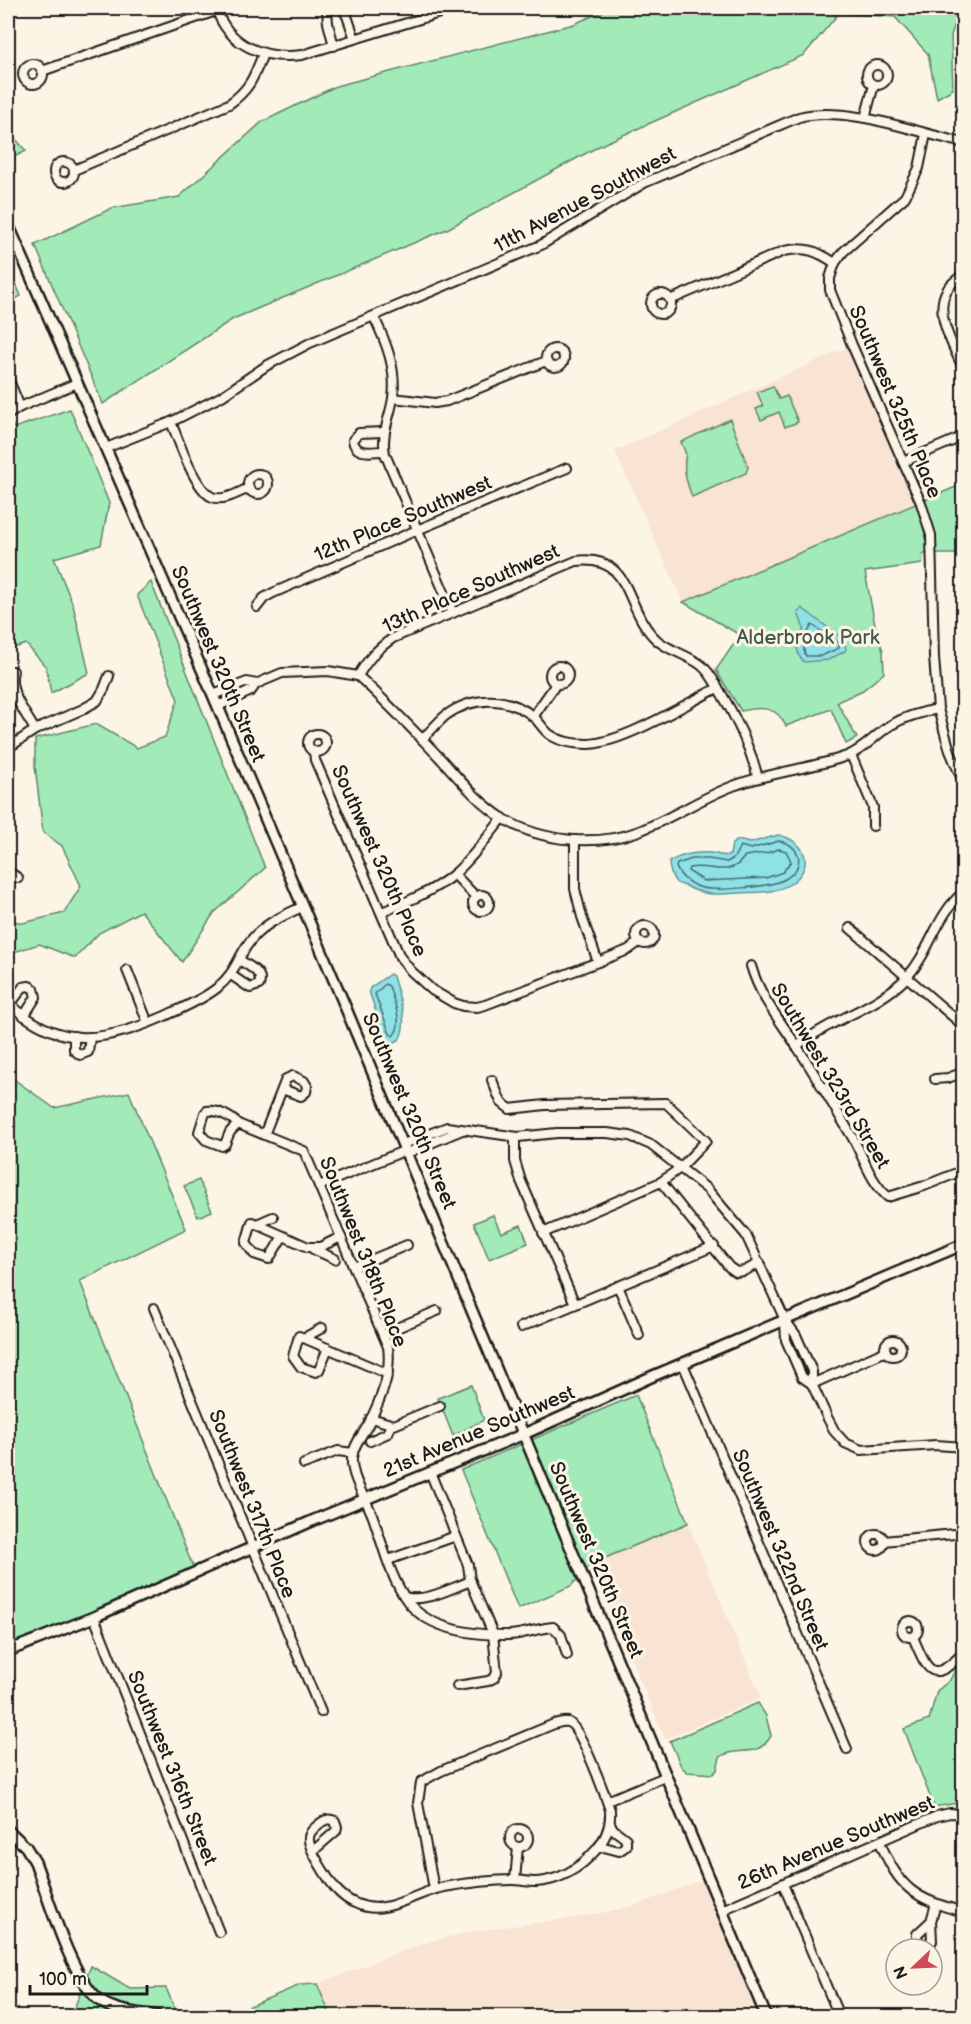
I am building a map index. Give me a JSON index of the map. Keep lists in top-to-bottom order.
{
  "streets": {
    "main road": ["Southwest 320th Street", "21st Avenue Southwest"],
    "street": [
      "11th Avenue Southwest",
      "Southwest 325th Place",
      "12th Place Southwest",
      "13th Place Southwest",
      "Southwest 320th Place",
      "Southwest 323rd Street",
      "Southwest 318th Place",
      "Southwest 317th Place",
      "Southwest 322nd Street",
      "Southwest 316th Street",
      "26th Avenue Southwest"
    ]
  },
  "crossings": [
    ["11th Avenue Southwest", "Southwest 320th Street"],
    ["Southwest 320th Street", "21st Avenue Southwest"],
    ["Southwest 320th Street", "26th Avenue Southwest"],
    ["21st Avenue Southwest", "Southwest 317th Place"],
    ["21st Avenue Southwest", "Southwest 322nd Street"],
    ["21st Avenue Southwest", "Southwest 316th Street"]
  ],
  "parks": ["Alderbrook Park"],
  "scale_bar": "100 m",
  "north": "bottom left"
}
